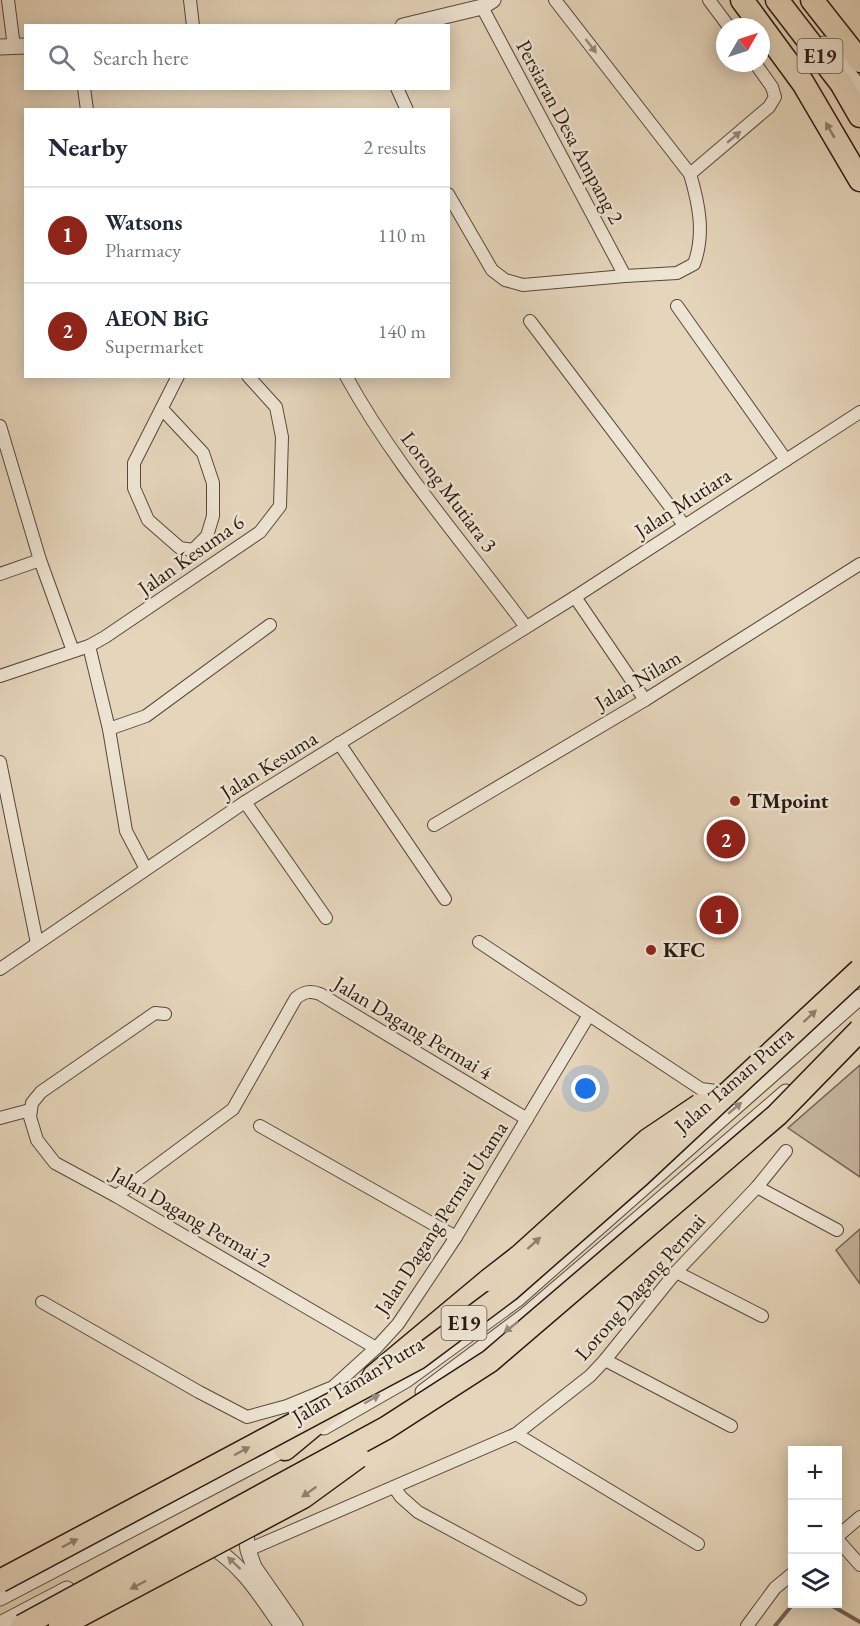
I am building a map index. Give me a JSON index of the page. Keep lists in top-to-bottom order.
{
  "streets": {
    "highway": ["E19"],
    "street": [
      "Persiaran Desa Ampang 2",
      "Lorong Mutiara 3",
      "Jalan Mutiara",
      "Jalan Kesuma 6",
      "Jalan Nilam",
      "Jalan Kesuma",
      "Jalan Dagang Permai 4",
      "Jalan Taman Putra",
      "Jalan Dagang Permai 2",
      "Jalan Dagang Permai Utama",
      "Lorong Dagang Permai"
    ]
  },
  "crossings": [
    ["E19", "Jalan Taman Putra"],
    ["Lorong Mutiara 3", "Jalan Mutiara"],
    ["Lorong Mutiara 3", "Jalan Kesuma"],
    ["Jalan Mutiara", "Jalan Kesuma"],
    ["Jalan Dagang Permai 4", "Jalan Dagang Permai 2"],
    ["Jalan Dagang Permai 4", "Jalan Dagang Permai Utama"],
    ["Jalan Dagang Permai 2", "Jalan Dagang Permai Utama"]
  ],
  "places": ["TMpoint", "KFC"],
  "north": "top right",
  "page": {
    "search": "Search here",
    "heading": ["Nearby", "2 results"],
    "list": [
      {
        "mark": "1",
        "name": "Watsons",
        "note": "Pharmacy",
        "value": "110 m"
      },
      {
        "mark": "2",
        "name": "AEON BiG",
        "note": "Supermarket",
        "value": "140 m"
      }
    ],
    "pins": ["2", "1"],
    "map_buttons": ["+", "−"]
  }
}
